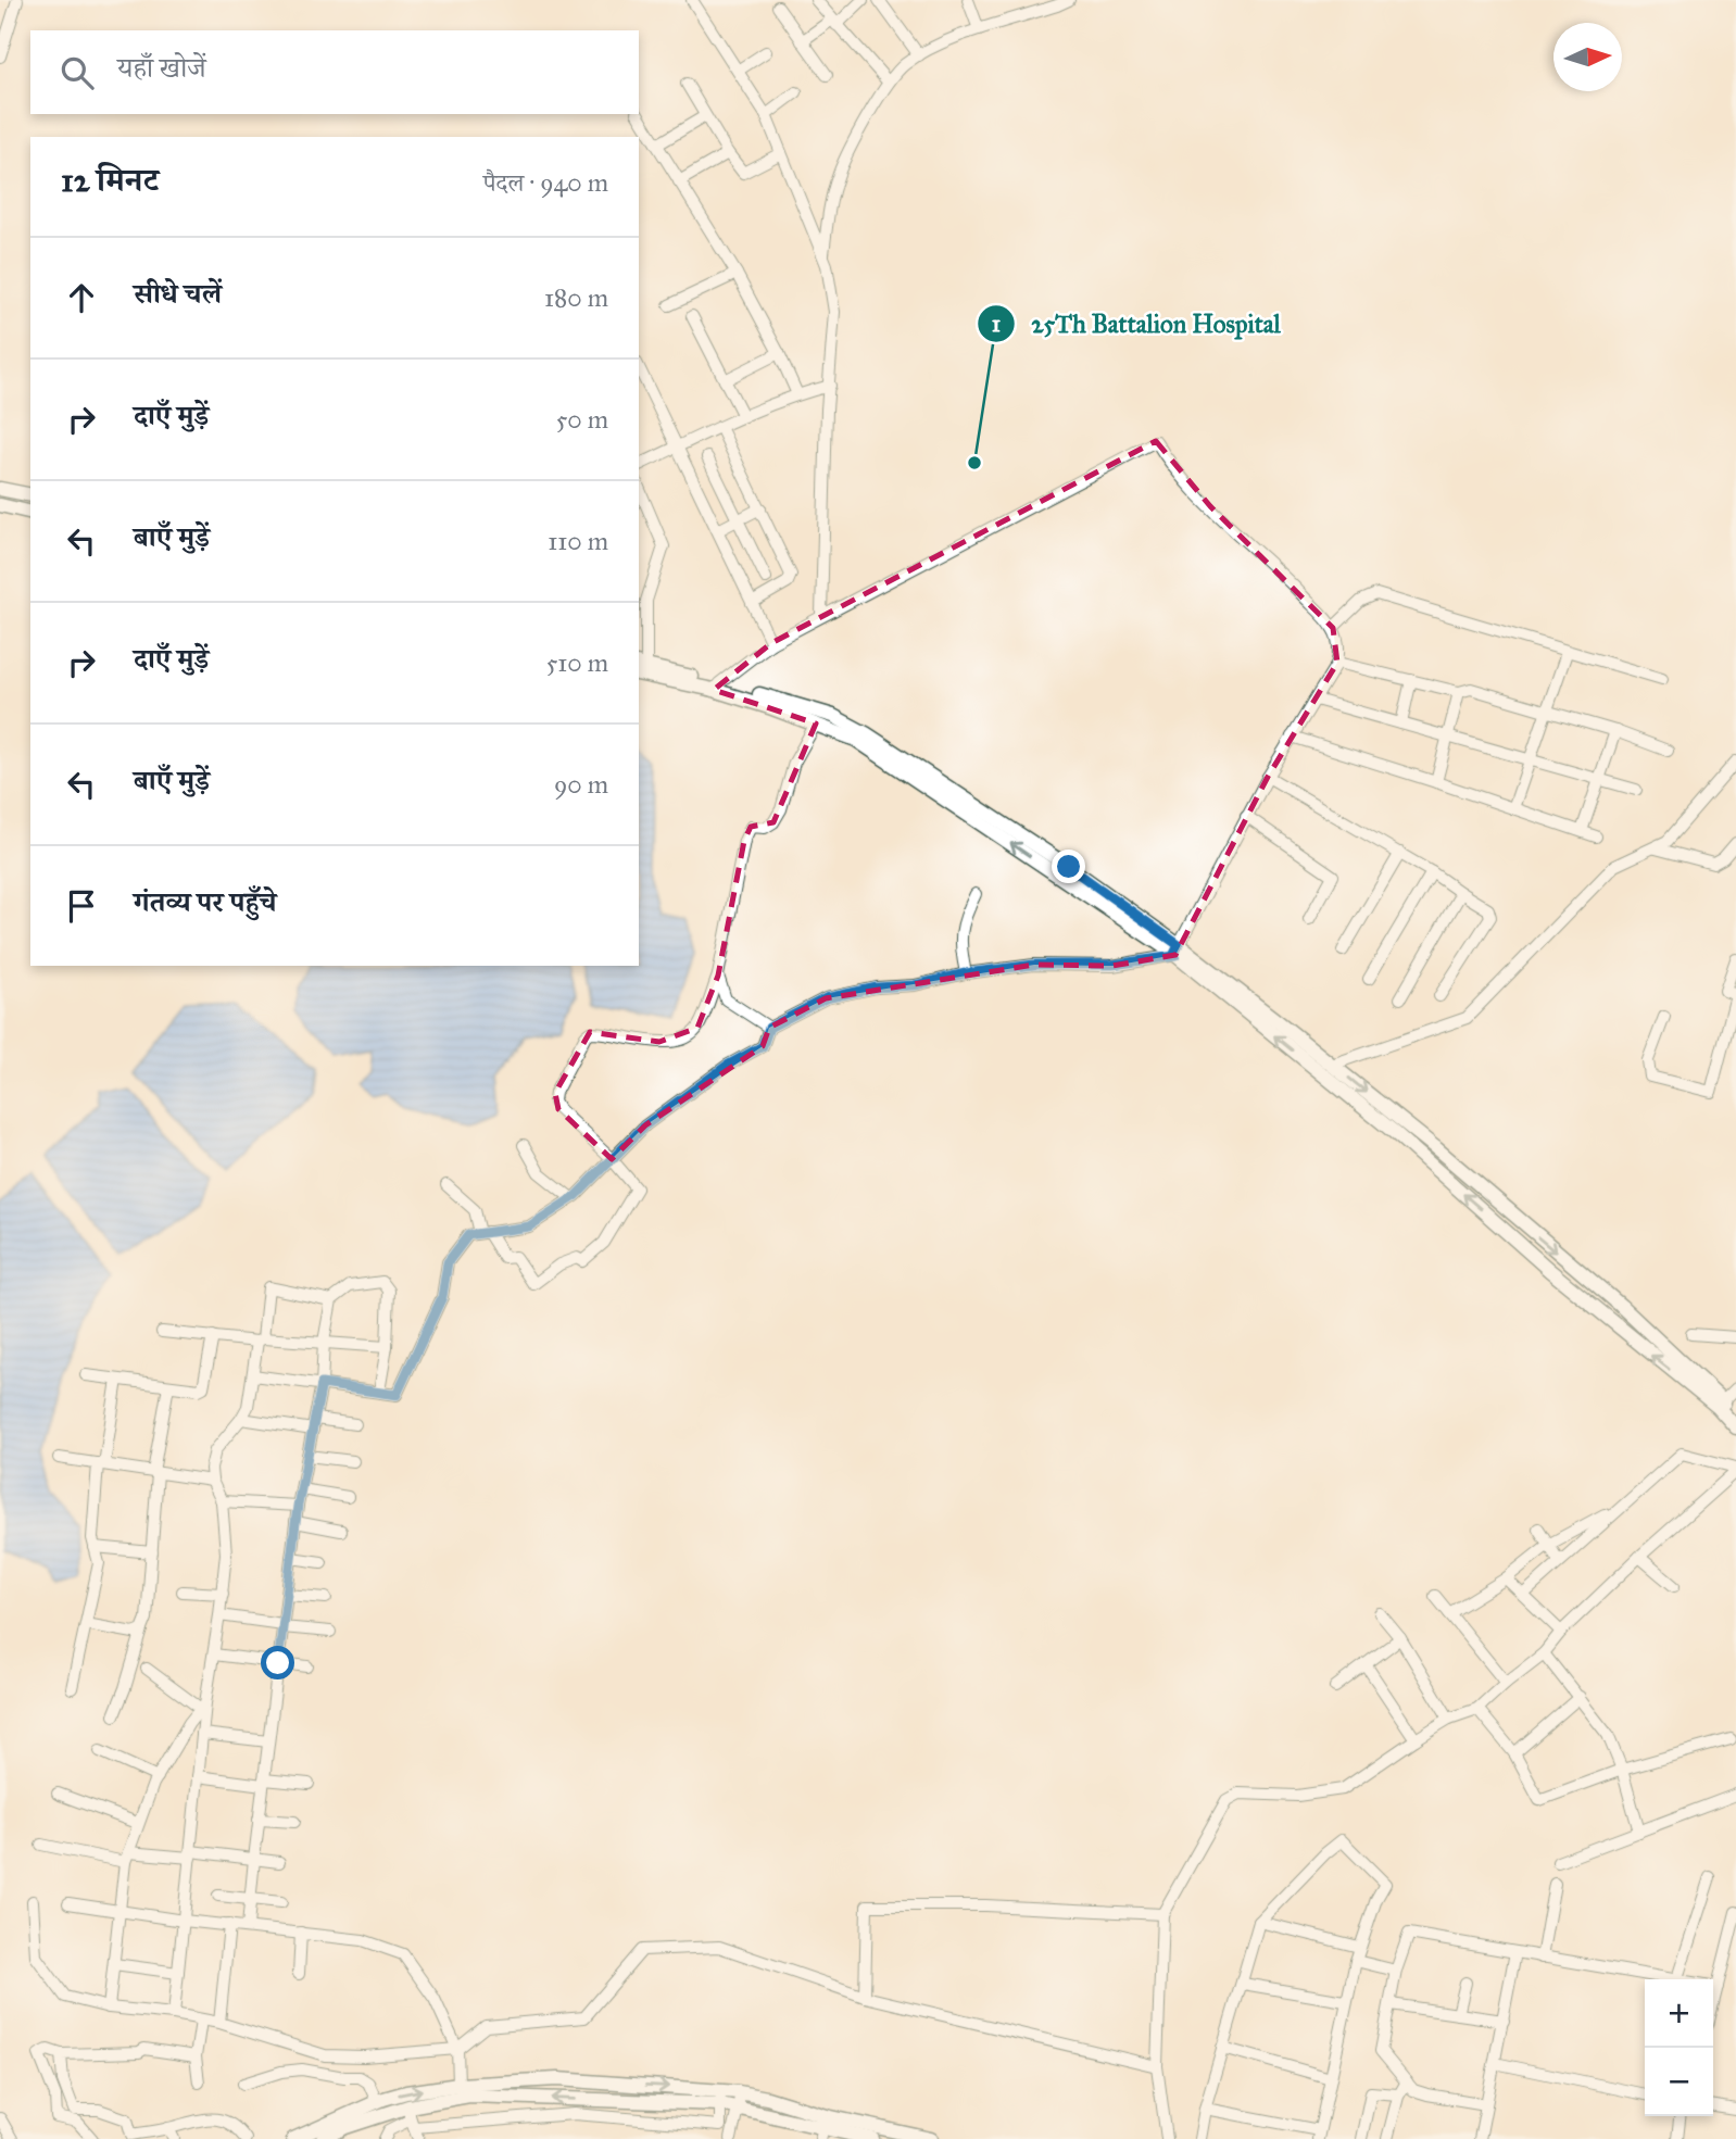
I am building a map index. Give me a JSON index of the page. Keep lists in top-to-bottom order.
{
  "places": ["25Th Battalion Hospital"],
  "north": "right",
  "page": {
    "search": "यहाँ खोजें",
    "heading": ["12 मिनट", "पैदल · 940 m"],
    "list": [
      ["सीधे चलें", "180 m"],
      ["दाएँ मुड़ें", "50 m"],
      ["बाएँ मुड़ें", "110 m"],
      ["दाएँ मुड़ें", "510 m"],
      ["बाएँ मुड़ें", "90 m"],
      "गंतव्य पर पहुँचे"
    ],
    "map_buttons": ["+", "−"]
  }
}
